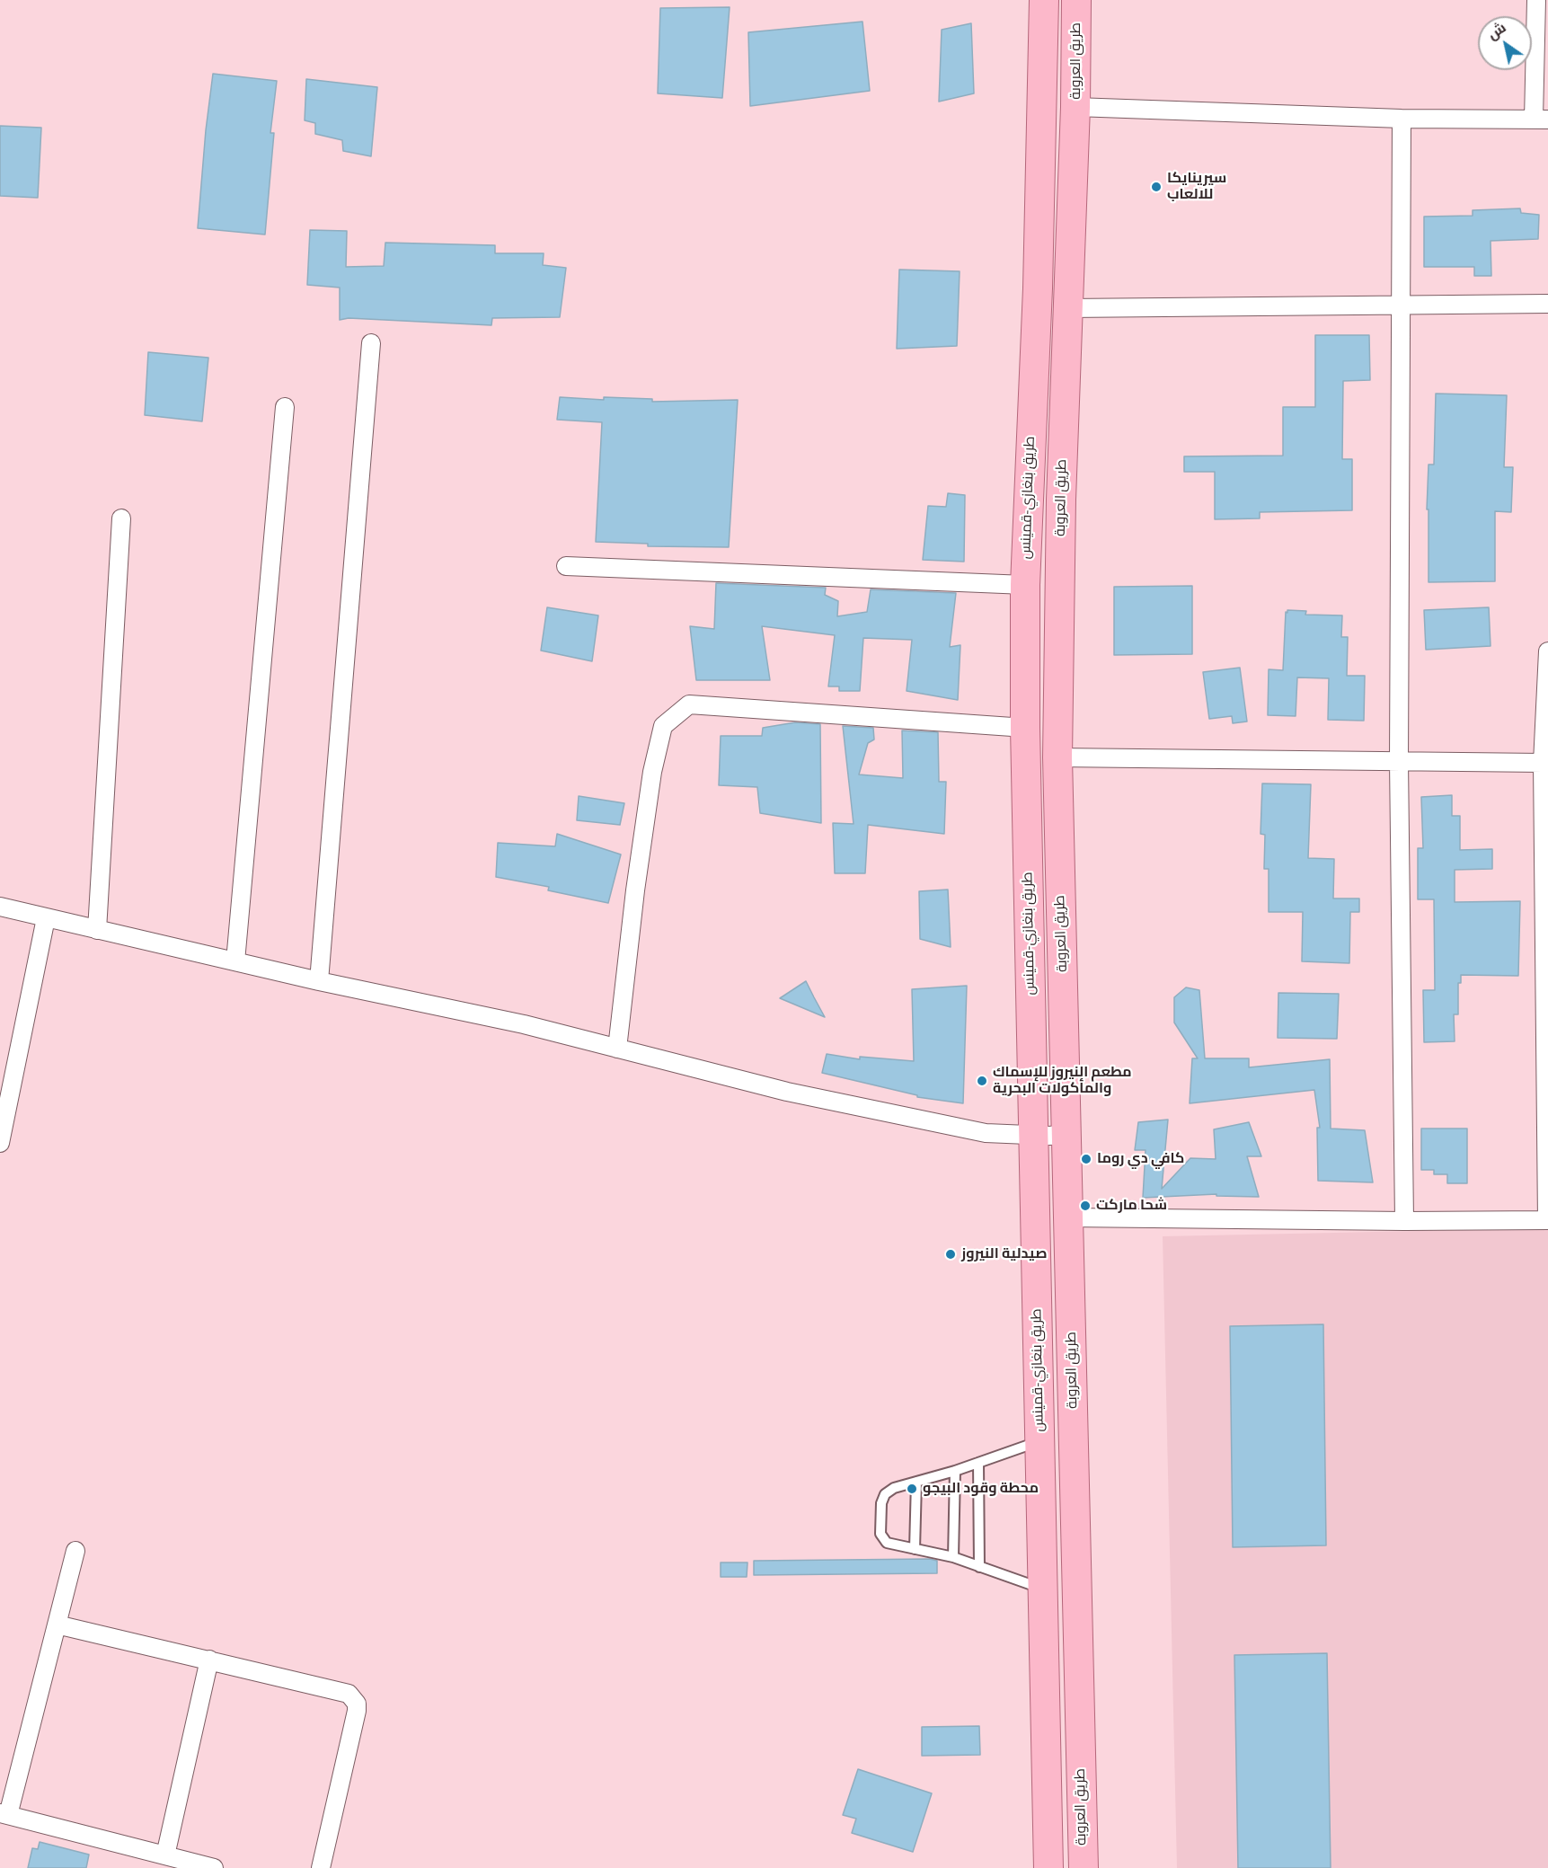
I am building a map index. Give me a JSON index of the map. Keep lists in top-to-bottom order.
{
  "streets": {
    "main road": ["طريق العروبة", "طريق بنغازي-قمينس"]
  },
  "places": [
    "سيرينايكا للالعاب",
    "مطعم النيروز للإسماك والمأكولات البحرية",
    "كافي دي روما",
    "شحا ماركت",
    "صيدلية النيروز",
    "محطة وقود البيجو"
  ],
  "north": "top left"
}
